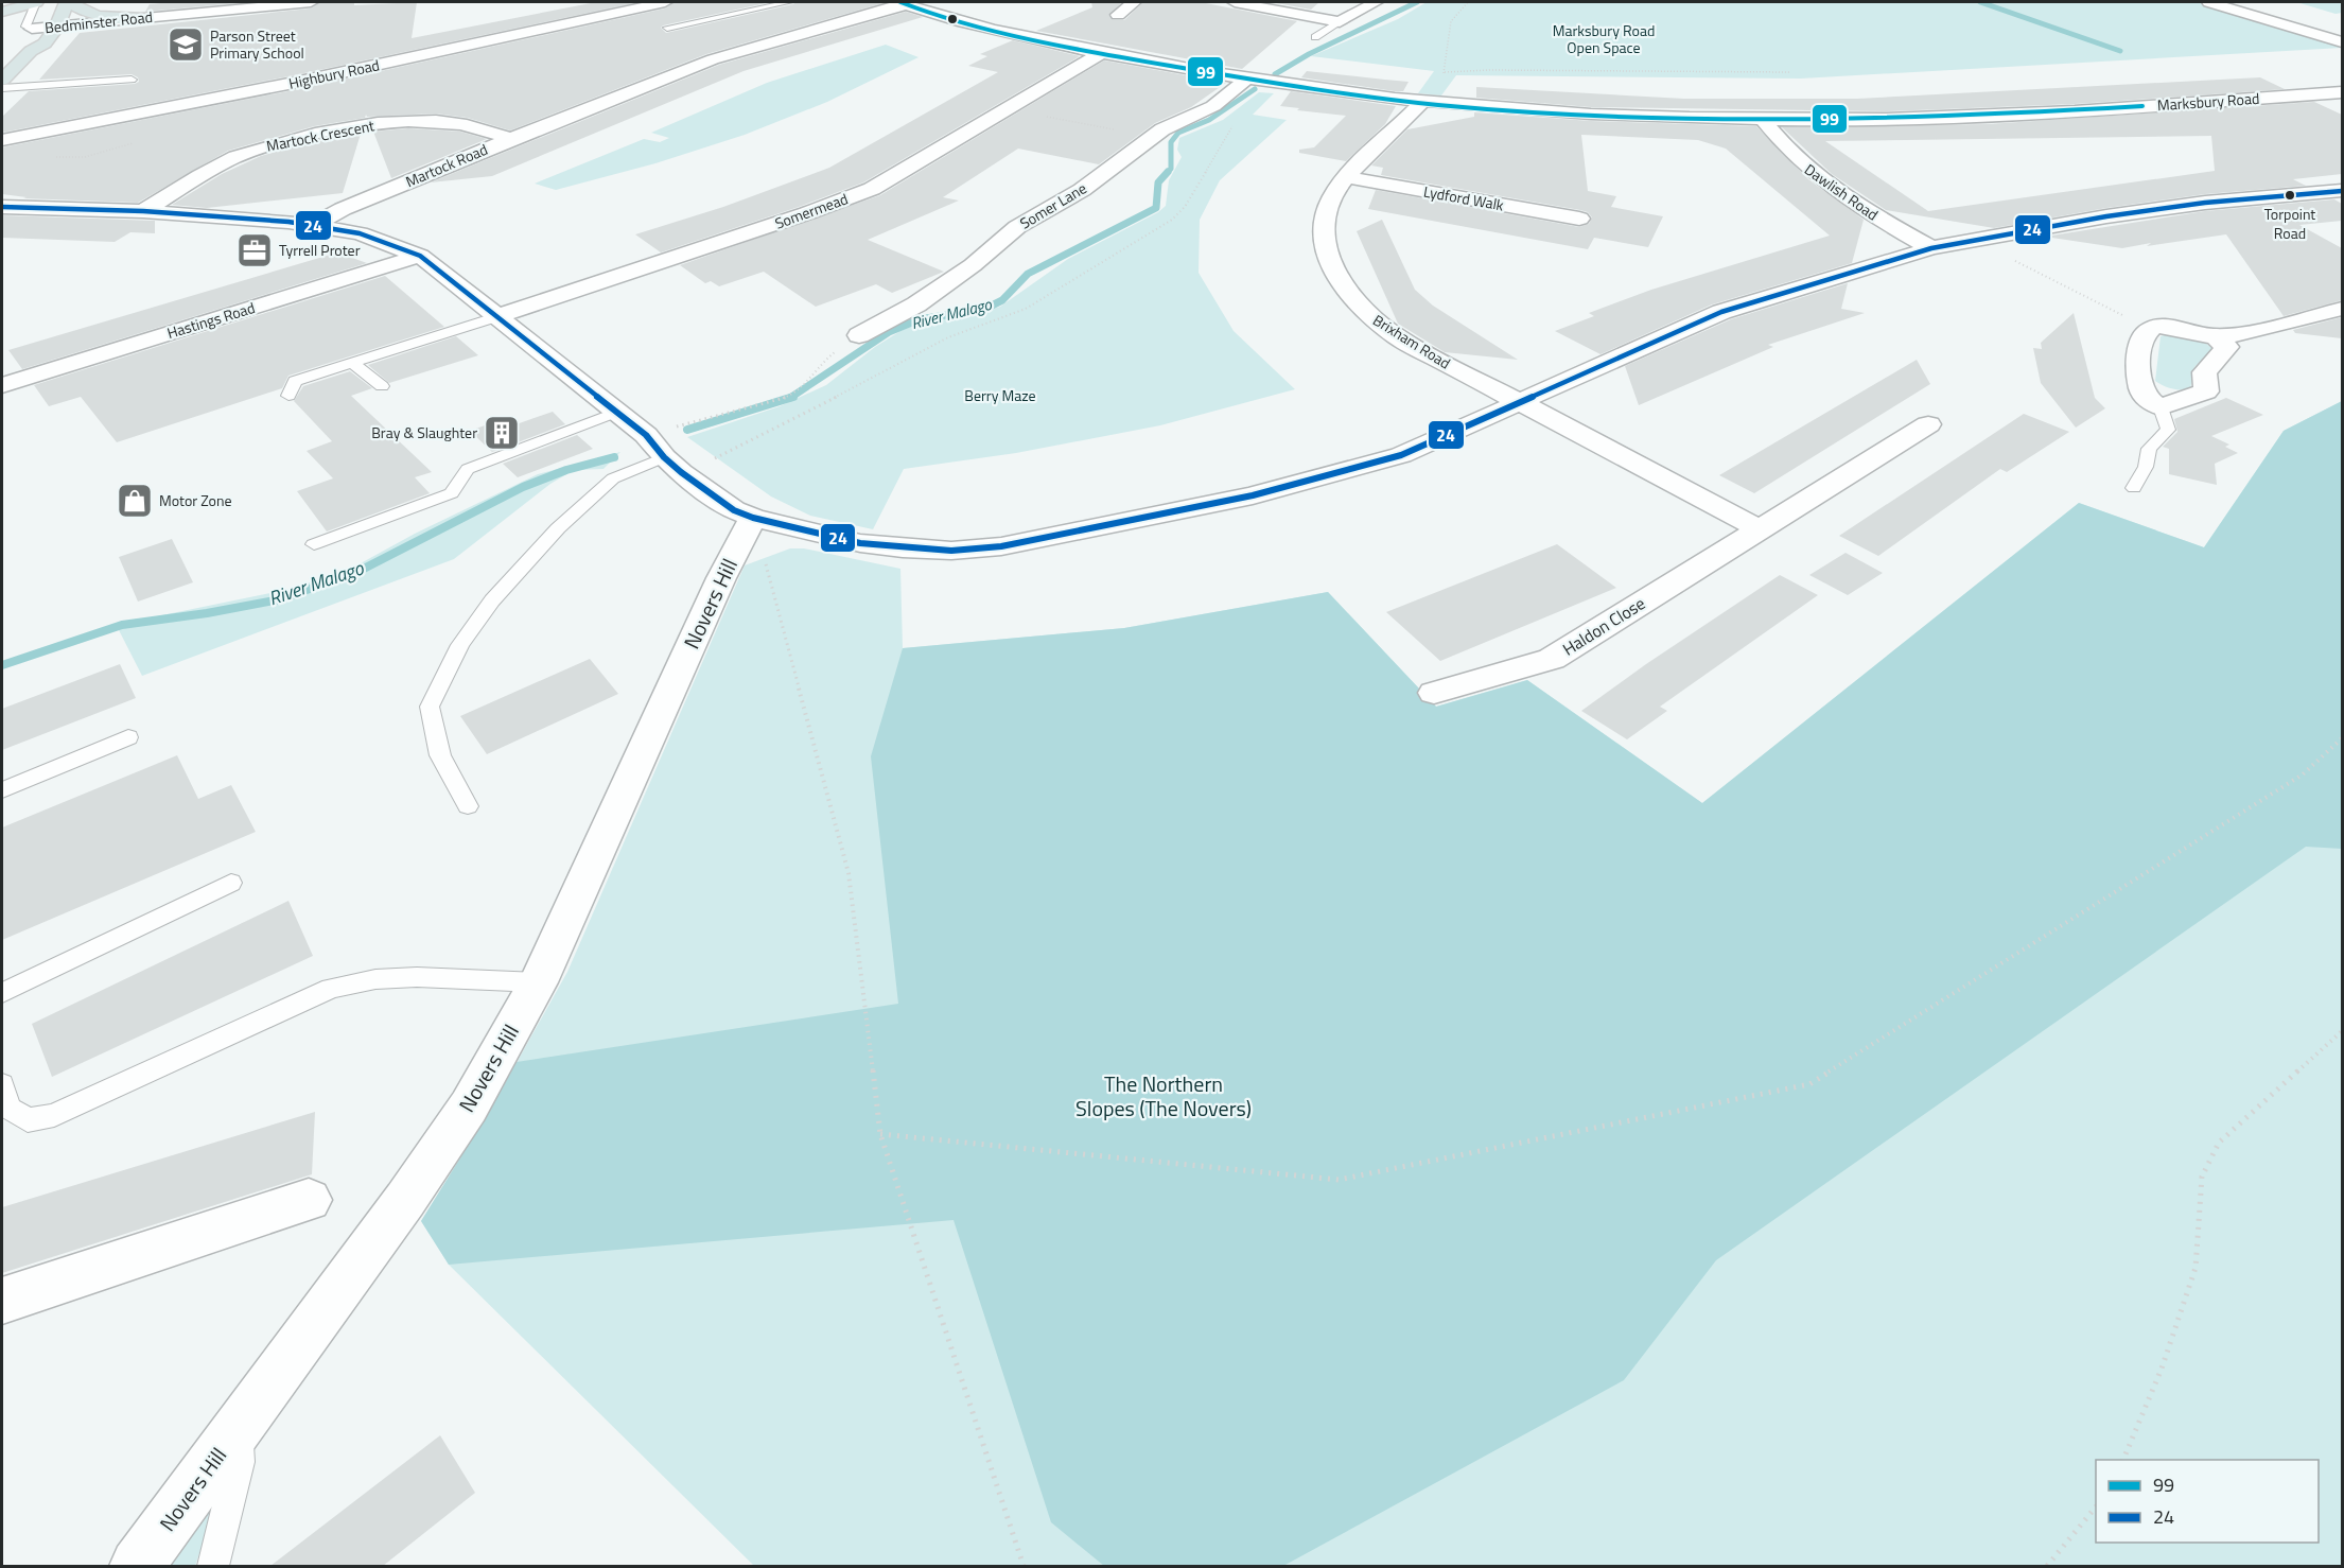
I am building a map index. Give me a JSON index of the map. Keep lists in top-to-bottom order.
{
  "streets": {
    "highway": ["Bedminster Road"],
    "street": [
      "Highbury Road",
      "Marksbury Road",
      "Martock Crescent",
      "Martock Road",
      "Dawlish Road",
      "Lydford Walk",
      "Somer Lane",
      "Somermead",
      "Hastings Road",
      "Brixham Road",
      "Novers Hill",
      "Haldon Close"
    ]
  },
  "crossings": [
    ["Marksbury Road", "Martock Road"],
    ["Marksbury Road", "Dawlish Road"],
    ["Marksbury Road", "Somer Lane"],
    ["Marksbury Road", "Somermead"],
    ["Marksbury Road", "Brixham Road"],
    ["Martock Crescent", "Martock Road"],
    ["Lydford Walk", "Brixham Road"]
  ],
  "water": ["River Malago"],
  "parks": ["Marksbury Road Open Space", "Berry Maze", "The Northern Slopes (The Novers)"],
  "places": {
    "school or university": ["Parson Street Primary School"],
    "other": ["Torpoint Road"],
    "office": ["Tyrrell Proter"],
    "building": ["Bray & Slaughter"],
    "shop": ["Motor Zone"]
  },
  "lines": ["transit line 99", "transit line 24"],
  "legend": ["99", "24"]
}
